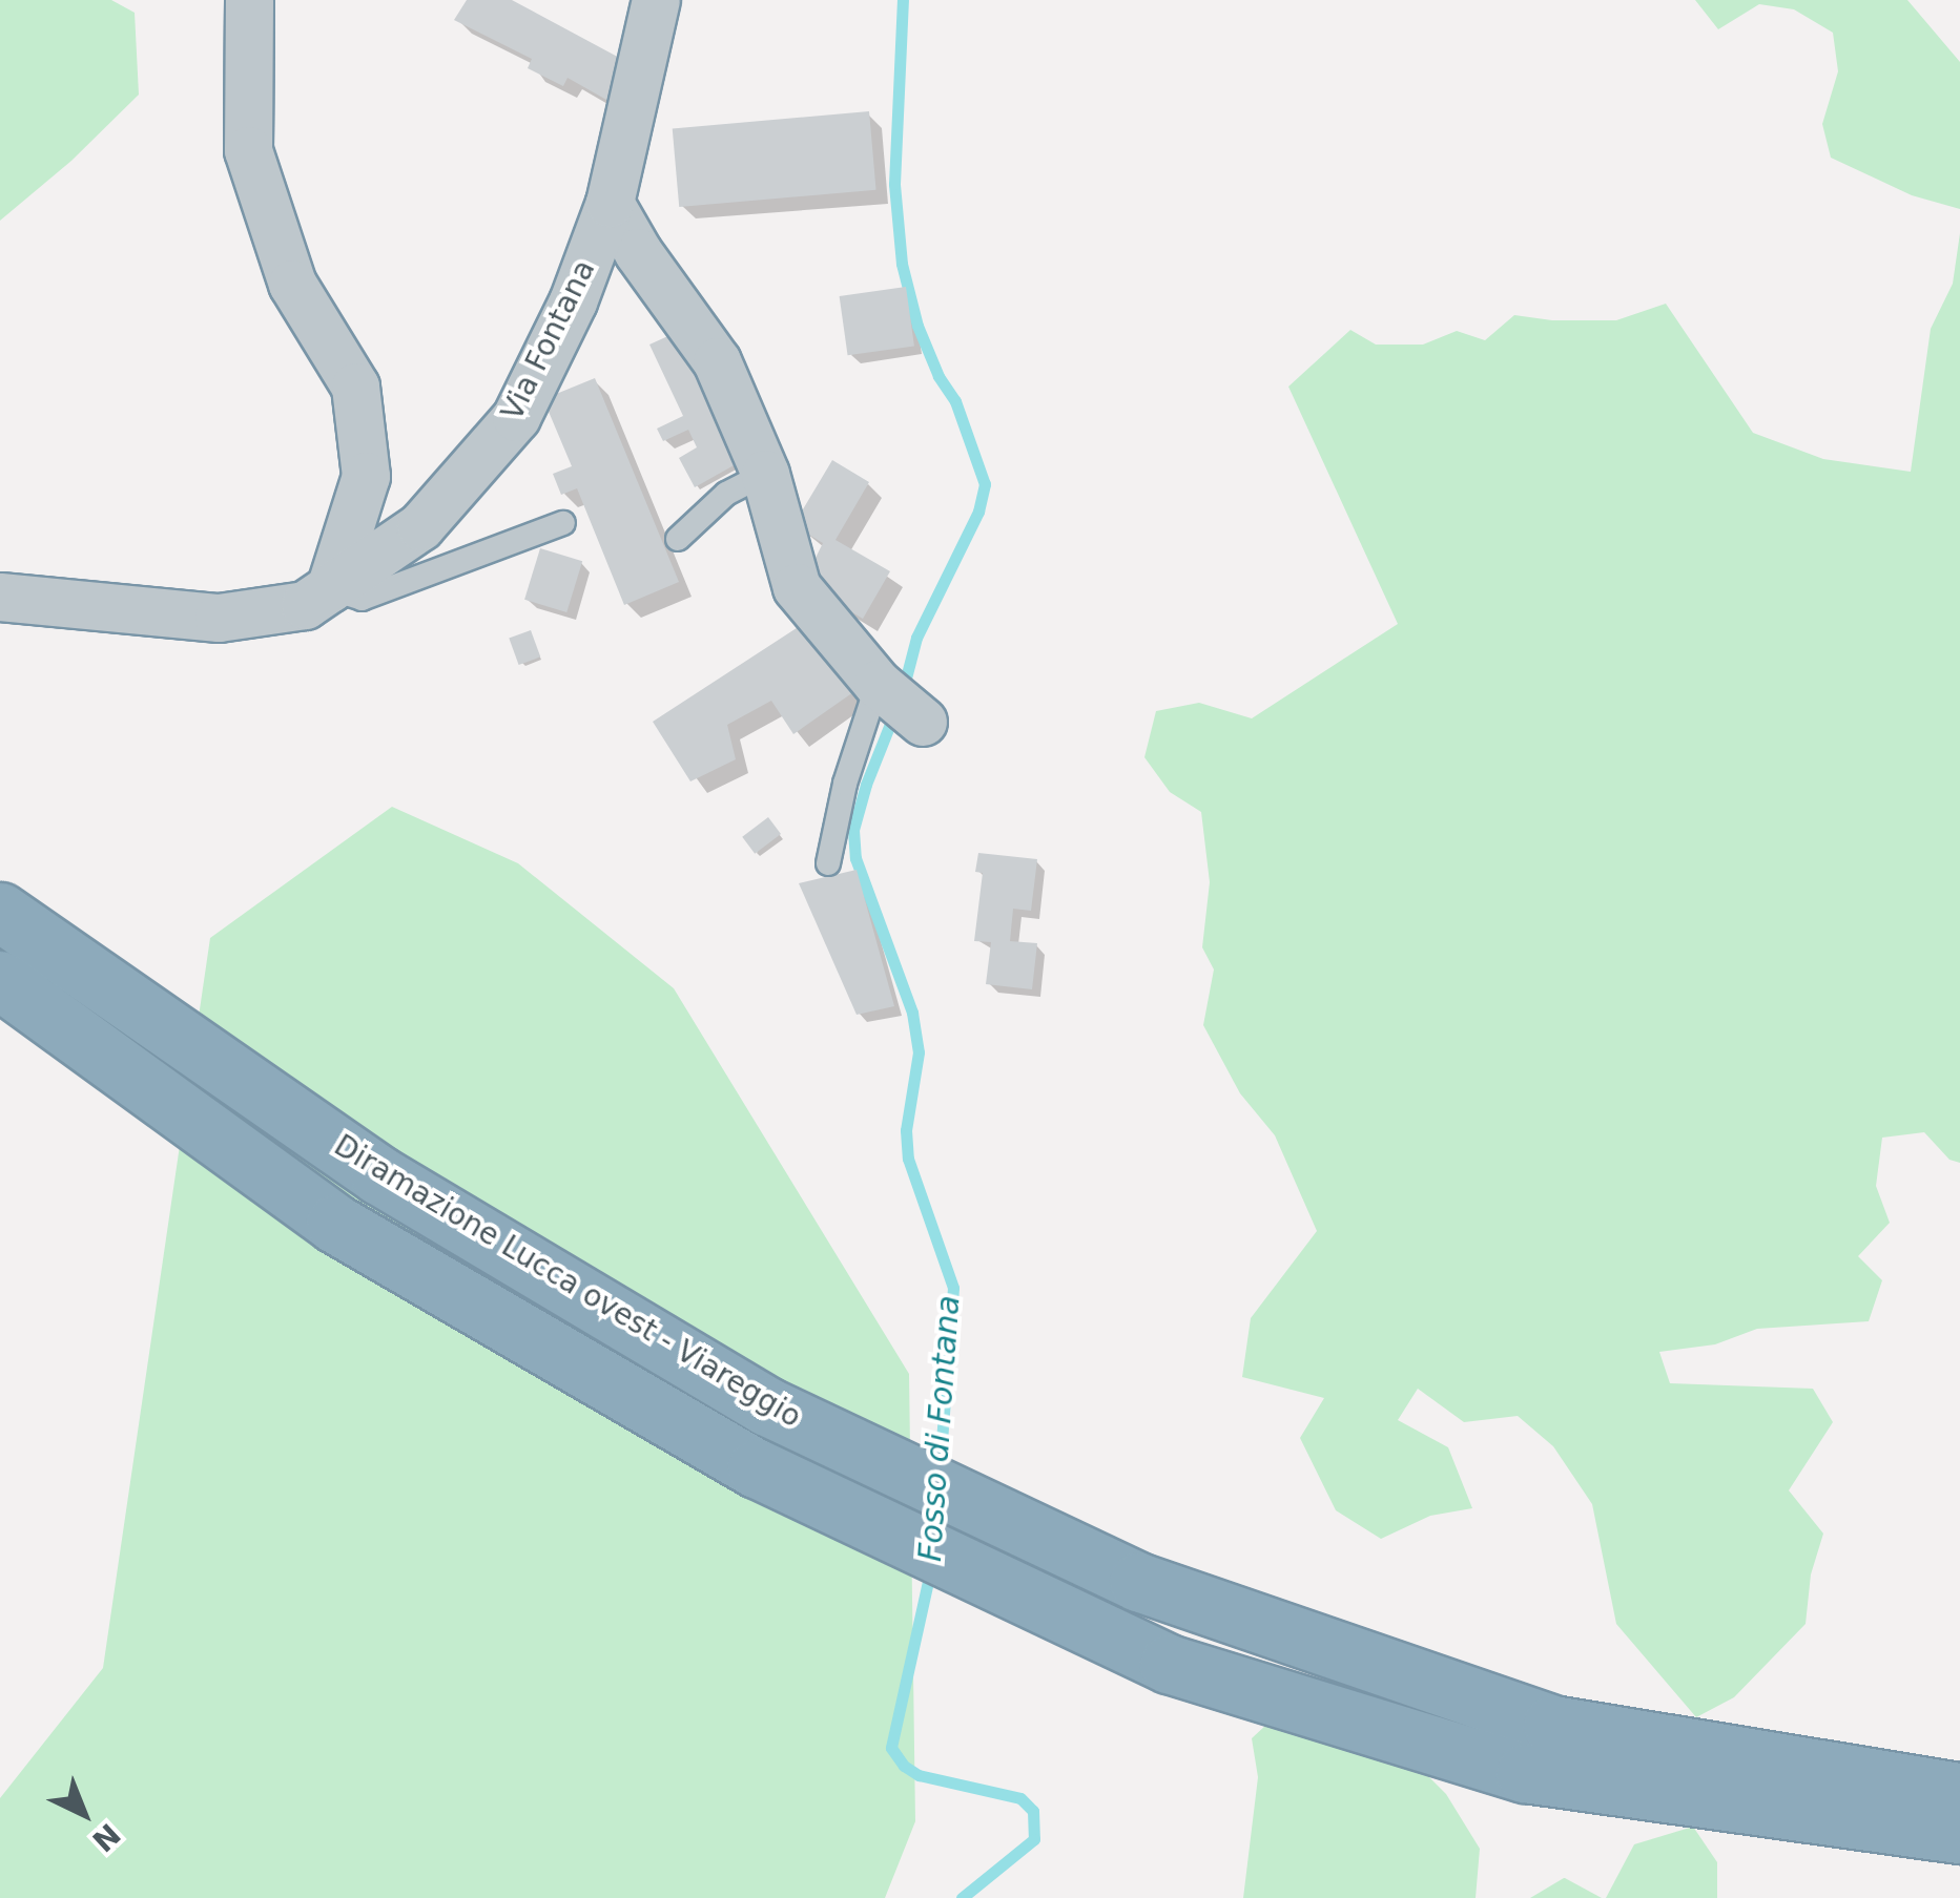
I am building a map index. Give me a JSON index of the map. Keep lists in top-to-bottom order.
{
  "streets": {
    "highway": ["Diramazione Lucca ovest - Viareggio"],
    "street": ["Via Fontana"]
  },
  "water": ["Fosso di Fontana"],
  "north": "bottom right"
}
